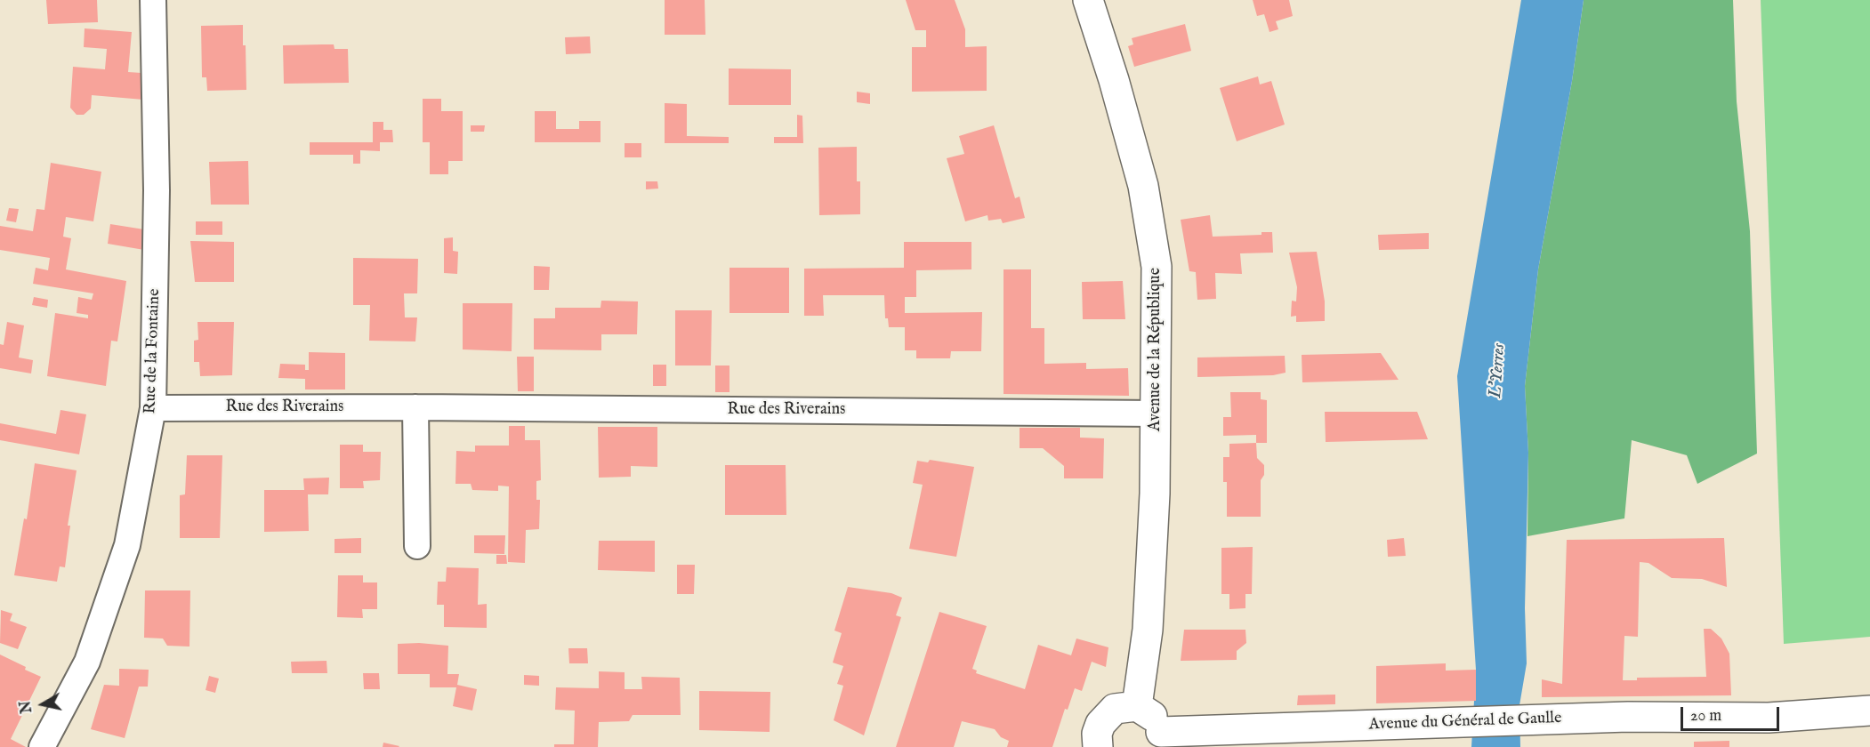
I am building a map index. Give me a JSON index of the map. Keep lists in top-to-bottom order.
{
  "streets": {
    "street": [
      "Avenue de la République",
      "Rue de la Fontaine",
      "Rue des Riverains",
      "Avenue du Général de Gaulle"
    ]
  },
  "crossings": [
    ["Avenue de la République", "Rue des Riverains"],
    ["Rue de la Fontaine", "Rue des Riverains"]
  ],
  "water": ["L'Yerres"],
  "scale_bar": "20 m",
  "north": "left"
}
